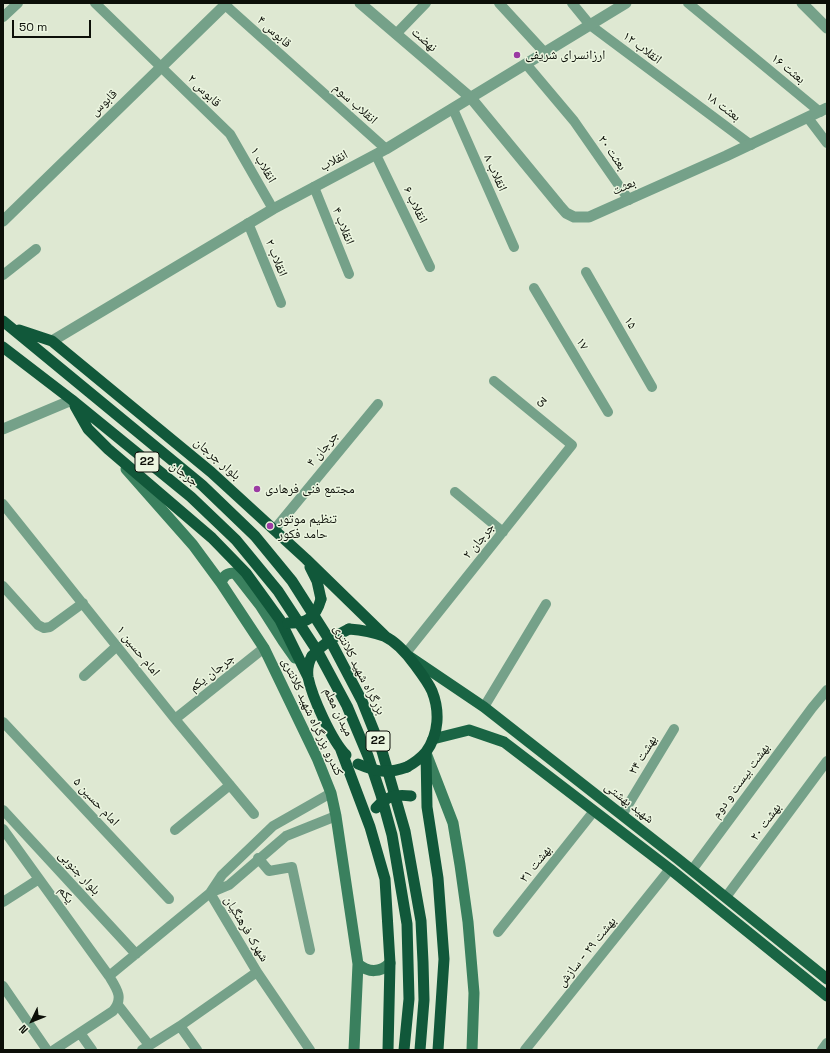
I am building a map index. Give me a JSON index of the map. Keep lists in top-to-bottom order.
{
  "streets": {
    "highway": [
      "بلوار جرجان",
      "22",
      "جرجان",
      "بزرگراه شهید کلانتری",
      "میدان معلم"
    ],
    "main road": ["کندرو بزرگراه شهید کلانتری", "شهید بهشتی"],
    "street": [
      "۴ قابوس",
      "نهضت",
      "۱۲ انقلاب",
      "۱۶ بعثت",
      "۲ قابوس",
      "قابوس",
      "انقلاب سوم",
      "۱۸ بعثت",
      "۲۰ بعثت",
      "انقلاب",
      "انقلاب ۱",
      "۸ انقلاب",
      "بعثت",
      "۶ انقلاب",
      "۴ انقلاب",
      "۲ انقلاب",
      "۱۵",
      "۱۷",
      "3",
      "۴ جرجان",
      "جرجان ۲",
      "امام حسین ۱",
      "جرجان یکم",
      "بهشت ۲۴",
      "بهشت بیست و دوم",
      "امام حسین ۵",
      "بهشت ۲۰",
      "بهشت ۳۱",
      "بلوار جنوبی",
      "یکم",
      "شهرک فرهنگیان",
      "بهشت ۲۹ - سازش"
    ]
  },
  "crossings": [
    ["۴ قابوس", "قابوس"],
    ["۴ قابوس", "انقلاب سوم"],
    ["نهضت", "انقلاب"],
    ["نهضت", "بعثت"],
    ["۱۲ انقلاب", "۱۸ بعثت"],
    ["۱۲ انقلاب", "انقلاب"],
    ["۱۶ بعثت", "بعثت"],
    ["۲ قابوس", "قابوس"],
    ["۲ قابوس", "انقلاب ۱"],
    ["انقلاب سوم", "انقلاب"],
    ["۱۸ بعثت", "بعثت"],
    ["۲۰ بعثت", "انقلاب"],
    ["۲۰ بعثت", "بعثت"],
    ["انقلاب", "انقلاب ۱"],
    ["انقلاب", "۸ انقلاب"],
    ["انقلاب", "بعثت"],
    ["انقلاب", "۶ انقلاب"],
    ["انقلاب", "۴ انقلاب"],
    ["انقلاب", "۲ انقلاب"],
    ["انقلاب", "بلوار جرجان"],
    ["3", "جرجان ۲"],
    ["۴ جرجان", "بلوار جرجان"],
    ["بلوار جرجان", "جرجان"],
    ["بلوار جرجان", "جرجان ۲"],
    ["بلوار جرجان", "میدان معلم"],
    ["بلوار جرجان", "شهید بهشتی"],
    ["جرجان", "بزرگراه شهید کلانتری"],
    ["جرجان ۲", "میدان معلم"],
    ["جرجان ۲", "شهید بهشتی"],
    ["امام حسین ۱", "جرجان یکم"],
    ["جرجان یکم", "کندرو بزرگراه شهید کلانتری"],
    ["میدان معلم", "شهید بهشتی"],
    ["کندرو بزرگراه شهید کلانتری", "شهرک فرهنگیان"],
    ["بهشت ۲۴", "شهید بهشتی"],
    ["بهشت بیست و دوم", "شهید بهشتی"],
    ["شهید بهشتی", "بهشت ۲۰"]
  ],
  "places": ["ارزانسرای شریفی", "مجتمع فنی فرهادی", "تنظیم موتور حامد فکور"],
  "scale_bar": "50 m",
  "north": "bottom left"
}
